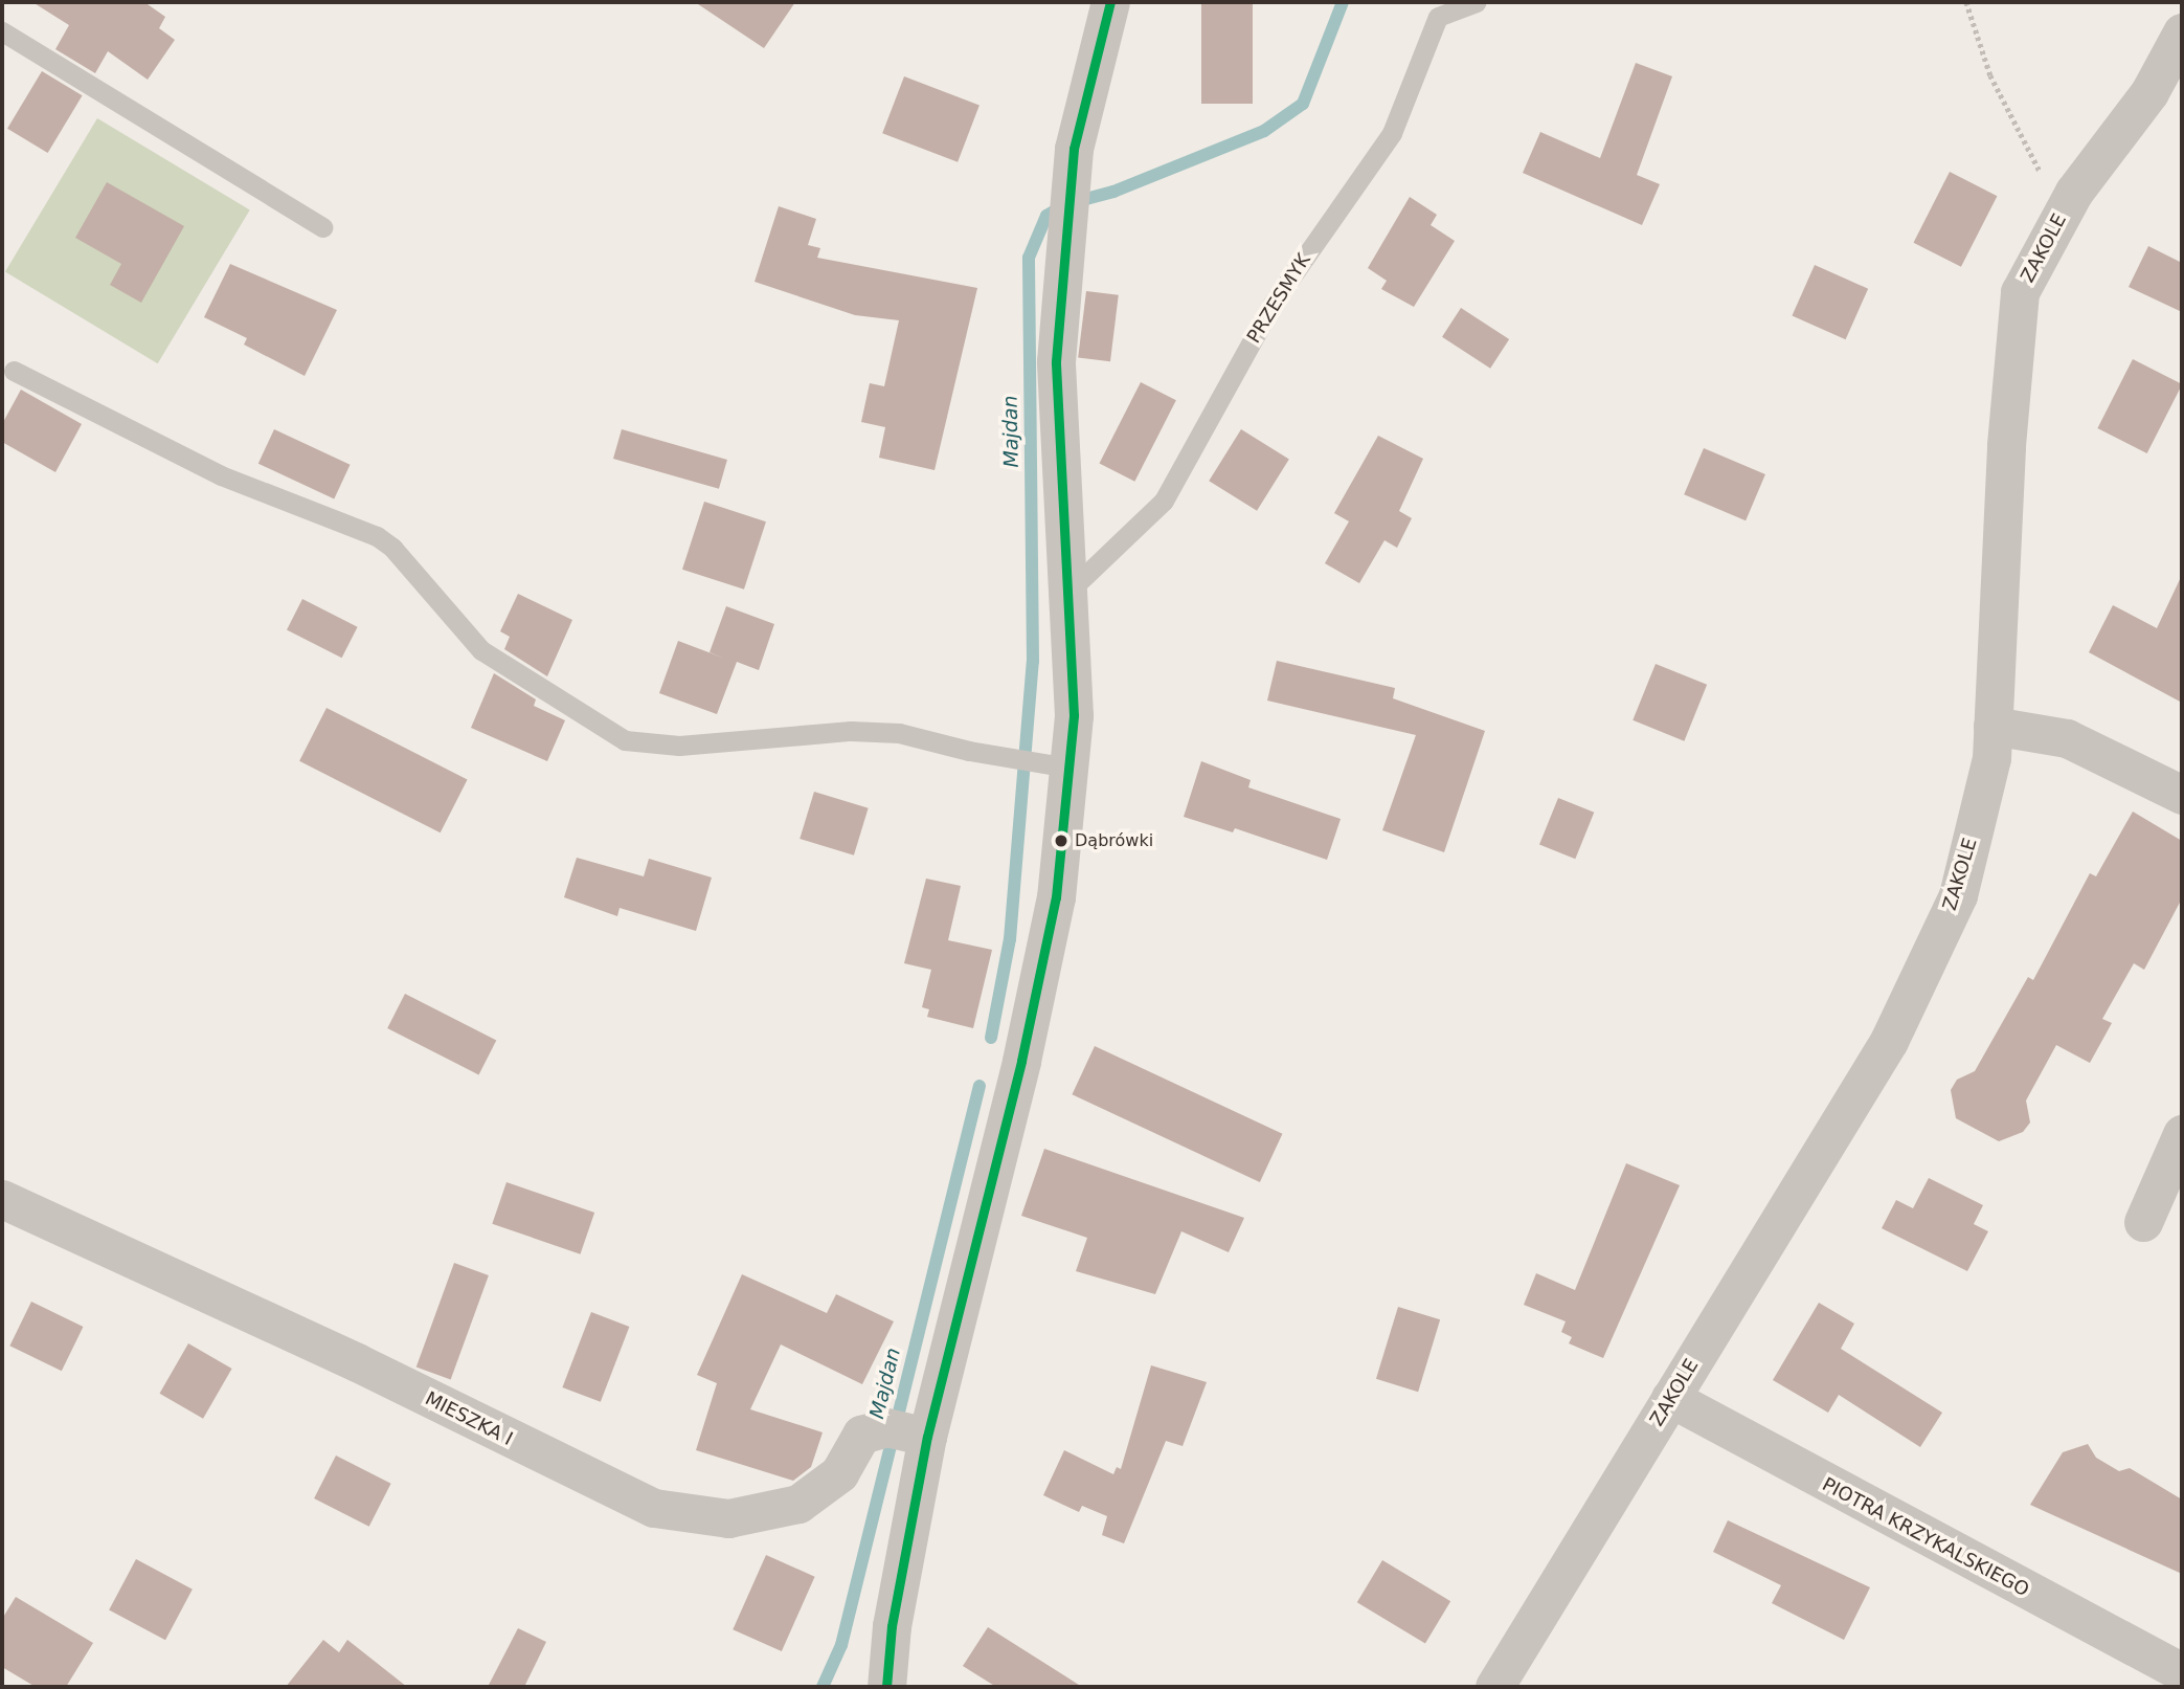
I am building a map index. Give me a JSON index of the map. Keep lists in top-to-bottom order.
{
  "streets": {
    "street": ["ZAKOLE", "MIESZKA I", "PIOTRA KRZYKALSKIEGO"],
    "lane": ["PRZESMYK"]
  },
  "crossings": [
    ["ZAKOLE", "PIOTRA KRZYKALSKIEGO"]
  ],
  "water": ["Majdan"],
  "places": ["Dąbrówki"]
}
